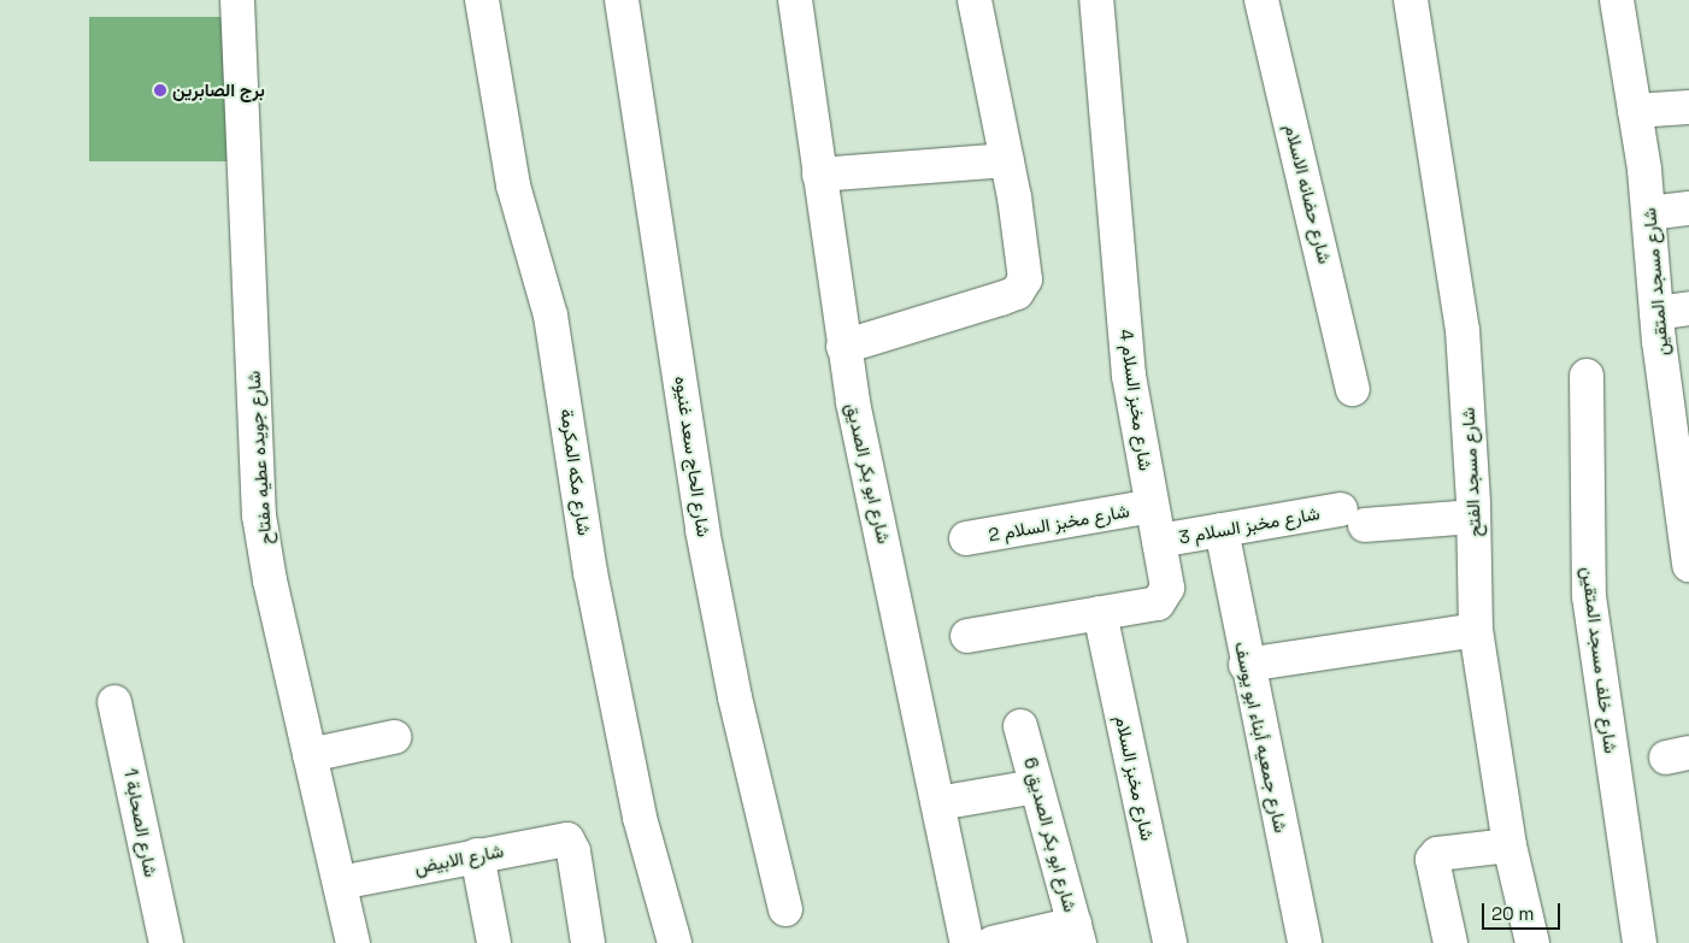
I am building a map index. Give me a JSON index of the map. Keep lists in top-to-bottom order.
{
  "streets": {
    "street": [
      "شارع حضانه الاسلام",
      "شارع مسجد المتقين",
      "شارع مخبز السلام 4",
      "شارع الحاج سعد غنيوه",
      "شارع جويده عطيه مفتاح",
      "شارع مكه المكرمة",
      "شارع مسجد الفتح",
      "شارع ابو بكر الصديق",
      "شارع مخبز السلام 2",
      "شارع مخبز السلام 3",
      "شارع خلف مسجد المتقين",
      "شارع جمعيه أبناء ابو يوسف",
      "شارع مخبز السلام",
      "شارع الصحابة 1",
      "شارع ابو بكر الصديق 6",
      "شارع الابيض"
    ]
  },
  "crossings": [
    ["شارع مخبز السلام 4", "شارع مخبز السلام 2"],
    ["شارع مخبز السلام 4", "شارع مخبز السلام 3"],
    ["شارع مخبز السلام 4", "شارع مخبز السلام"],
    ["شارع جويده عطيه مفتاح", "شارع الابيض"],
    ["شارع مسجد الفتح", "شارع مخبز السلام 3"],
    ["شارع مخبز السلام 3", "شارع جمعيه أبناء ابو يوسف"]
  ],
  "places": ["برج الصابرين"],
  "scale_bar": "20 m"
}
